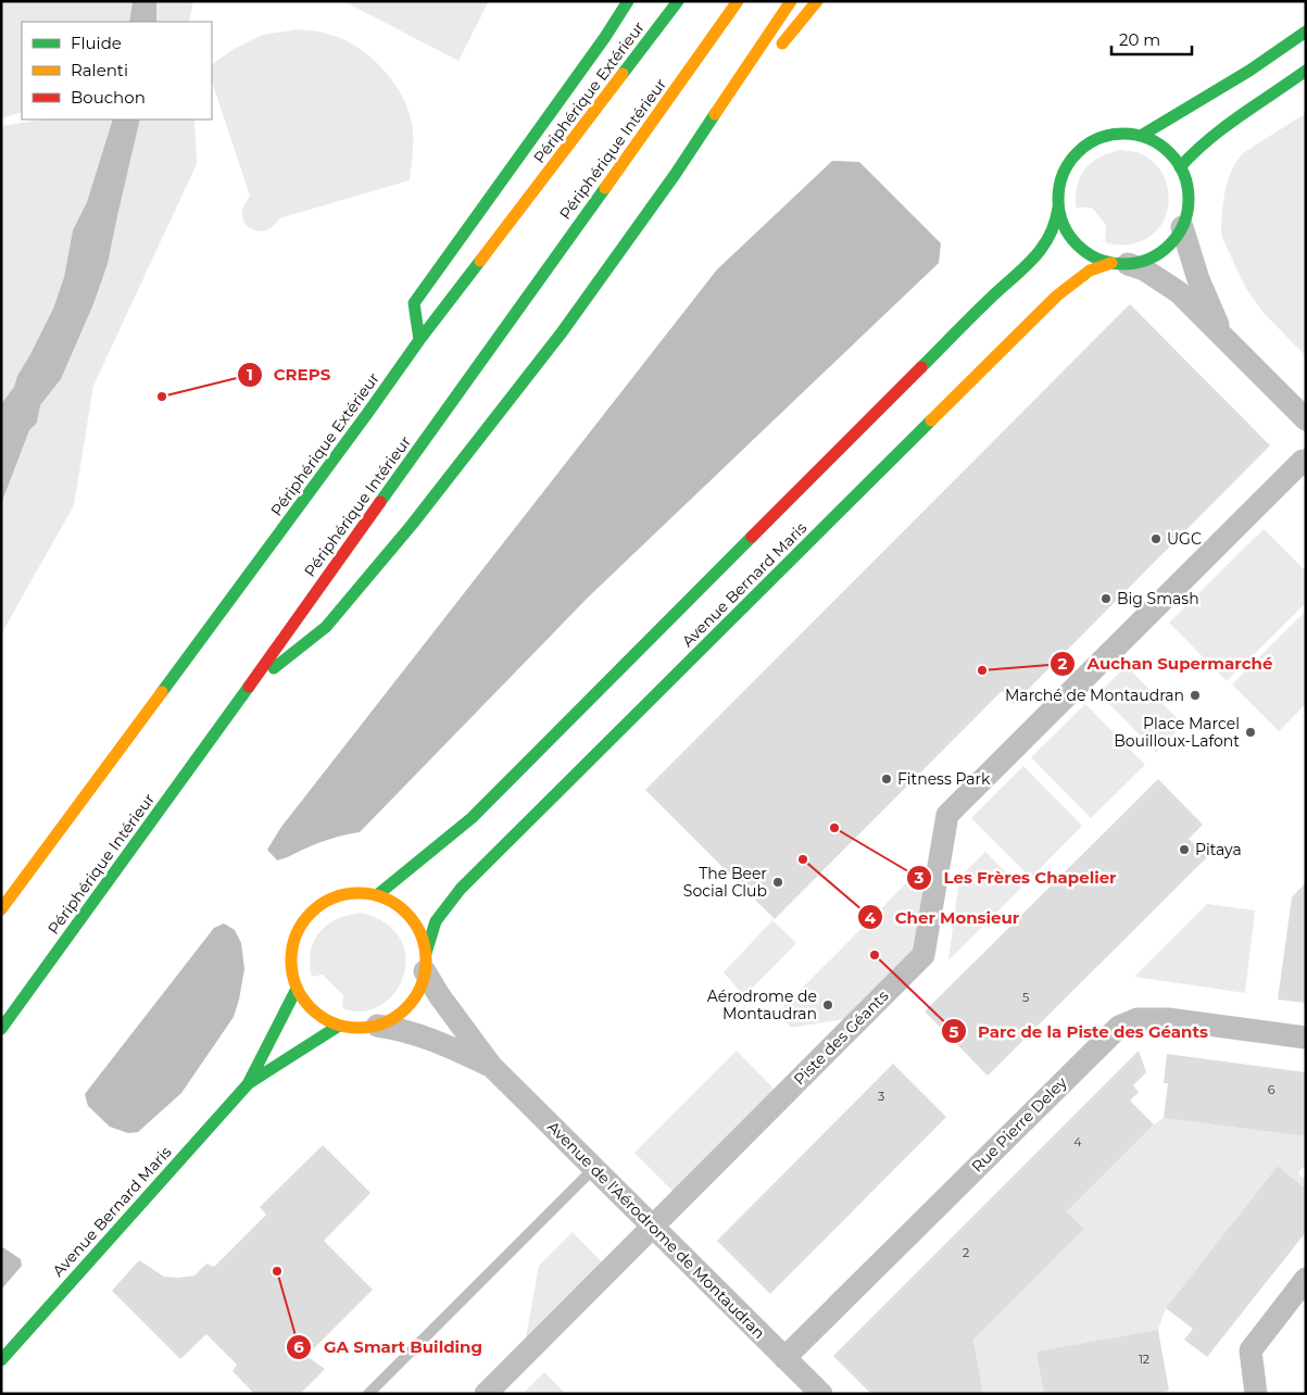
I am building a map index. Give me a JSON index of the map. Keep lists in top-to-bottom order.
{
  "streets": {
    "main road": ["Périphérique Extérieur", "Périphérique Intérieur", "Avenue Bernard Maris"],
    "street": ["Piste des Géants", "Rue Pierre Deley", "Avenue de l'Aérodrome de Montaudran"]
  },
  "crossings": [
    ["Avenue Bernard Maris", "Avenue de l'Aérodrome de Montaudran"],
    ["Piste des Géants", "Avenue de l'Aérodrome de Montaudran"],
    ["Rue Pierre Deley", "Avenue de l'Aérodrome de Montaudran"]
  ],
  "places": [
    "CREPS",
    "UGC",
    "Big Smash",
    "Auchan Supermarché",
    "Marché de Montaudran",
    "Place Marcel Bouilloux-Lafont",
    "Fitness Park",
    "Les Frères Chapelier",
    "Pitaya",
    "Cher Monsieur",
    "The Beer Social Club",
    "Parc de la Piste des Géants",
    "Aérodrome de Montaudran",
    "GA Smart Building"
  ],
  "house_numbers": [
    "5",
    "6",
    "3",
    "4",
    "2",
    "12"
  ],
  "legend": ["Fluide", "Ralenti", "Bouchon"],
  "scale_bar": "20 m"
}
